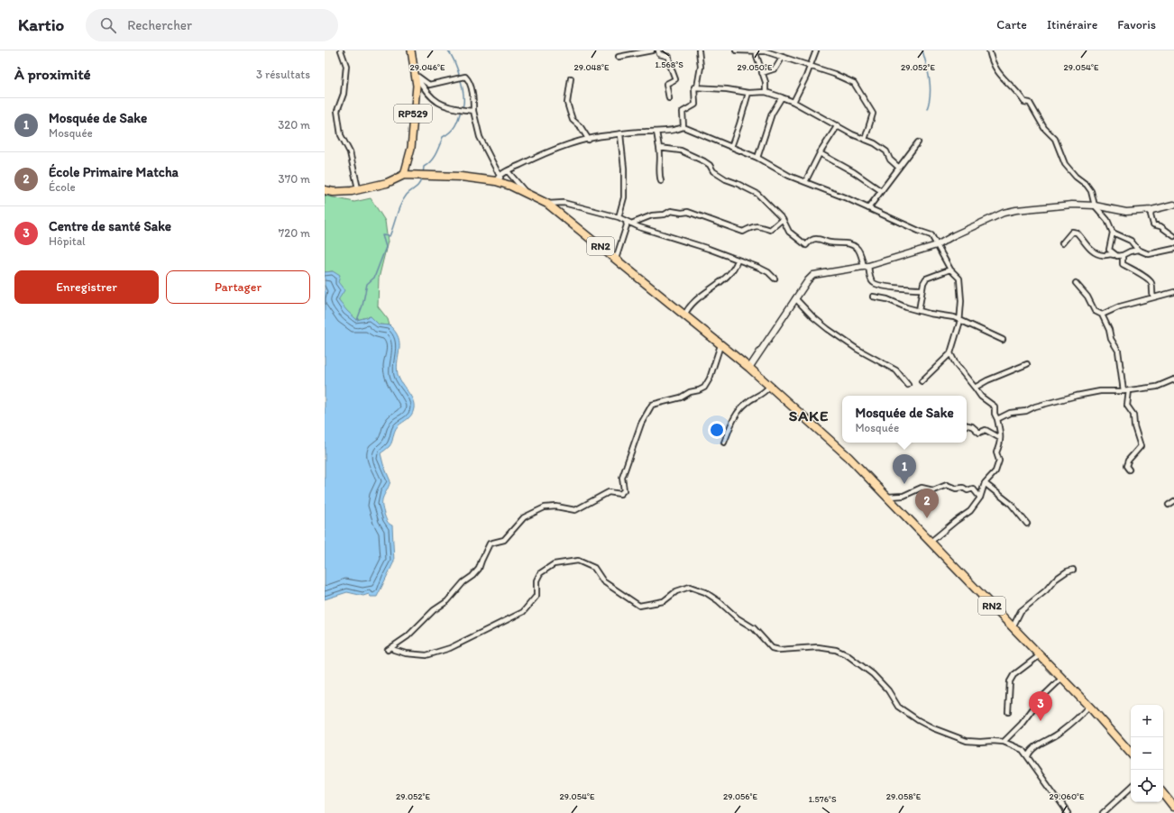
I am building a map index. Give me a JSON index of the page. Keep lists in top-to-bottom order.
{
  "streets": {
    "highway": ["RN2"],
    "main road": ["RP529"]
  },
  "crossings": [
    ["RP529", "RN2"]
  ],
  "districts": ["SAKE"],
  "page": {
    "header": "Kartio",
    "search": "Rechercher",
    "nav": ["Carte", "Itinéraire", "Favoris"],
    "heading": ["À proximité", "3 résultats"],
    "list": [
      {
        "mark": "1",
        "name": "Mosquée de Sake",
        "note": "Mosquée",
        "value": "320 m"
      },
      {
        "mark": "2",
        "name": "École Primaire Matcha",
        "note": "École",
        "value": "370 m"
      },
      {
        "mark": "3",
        "name": "Centre de santé Sake",
        "note": "Hôpital",
        "value": "720 m"
      }
    ],
    "buttons": ["Enregistrer", "Partager"],
    "popup": ["Mosquée de Sake", "Mosquée"],
    "pins": ["1", "2", "3"],
    "map_buttons": ["+", "−"]
  },
  "coordinates": [
    "1.568°S",
    "29.046°E",
    "29.048°E",
    "29.050°E",
    "29.052°E",
    "29.054°E",
    "29.056°E",
    "29.058°E",
    "29.060°E",
    "1.576°S"
  ]
}
